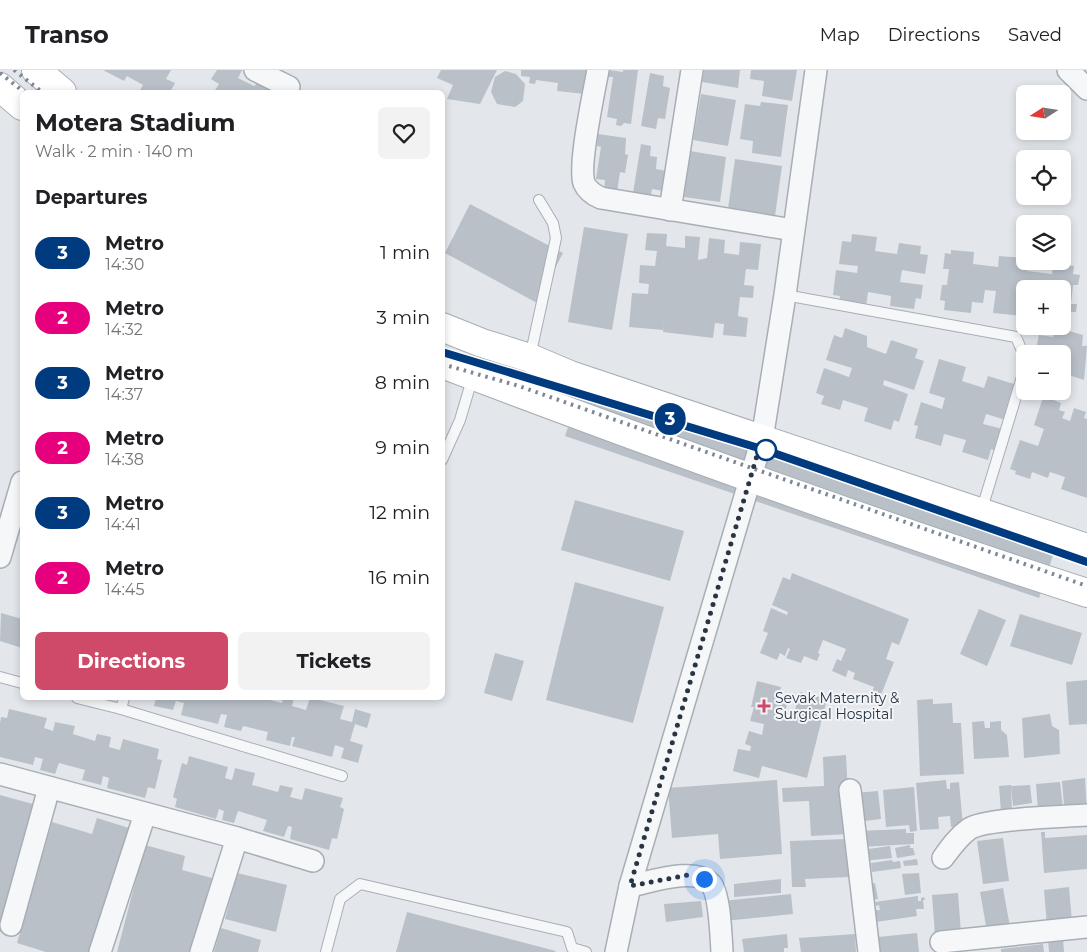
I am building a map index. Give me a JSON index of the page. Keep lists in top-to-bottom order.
{
  "places": {
    "health": ["Sevak Maternity & Surgical Hospital"]
  },
  "lines": ["metro line 3"],
  "north": "left",
  "page": {
    "header": "Transo",
    "nav": ["Map", "Directions", "Saved"],
    "on_map": "3",
    "map_buttons": ["+", "−"],
    "heading": [
      ["Motera Stadium", "Walk · 2 min · 140 m"],
      "Departures"
    ],
    "list": [
      {
        "mark": "3",
        "name": "Metro",
        "note": "14:30",
        "value": "1 min"
      },
      {
        "mark": "2",
        "name": "Metro",
        "note": "14:32",
        "value": "3 min"
      },
      {
        "mark": "3",
        "name": "Metro",
        "note": "14:37",
        "value": "8 min"
      },
      {
        "mark": "2",
        "name": "Metro",
        "note": "14:38",
        "value": "9 min"
      },
      {
        "mark": "3",
        "name": "Metro",
        "note": "14:41",
        "value": "12 min"
      },
      {
        "mark": "2",
        "name": "Metro",
        "note": "14:45",
        "value": "16 min"
      }
    ],
    "buttons": ["Directions", "Tickets"]
  }
}
